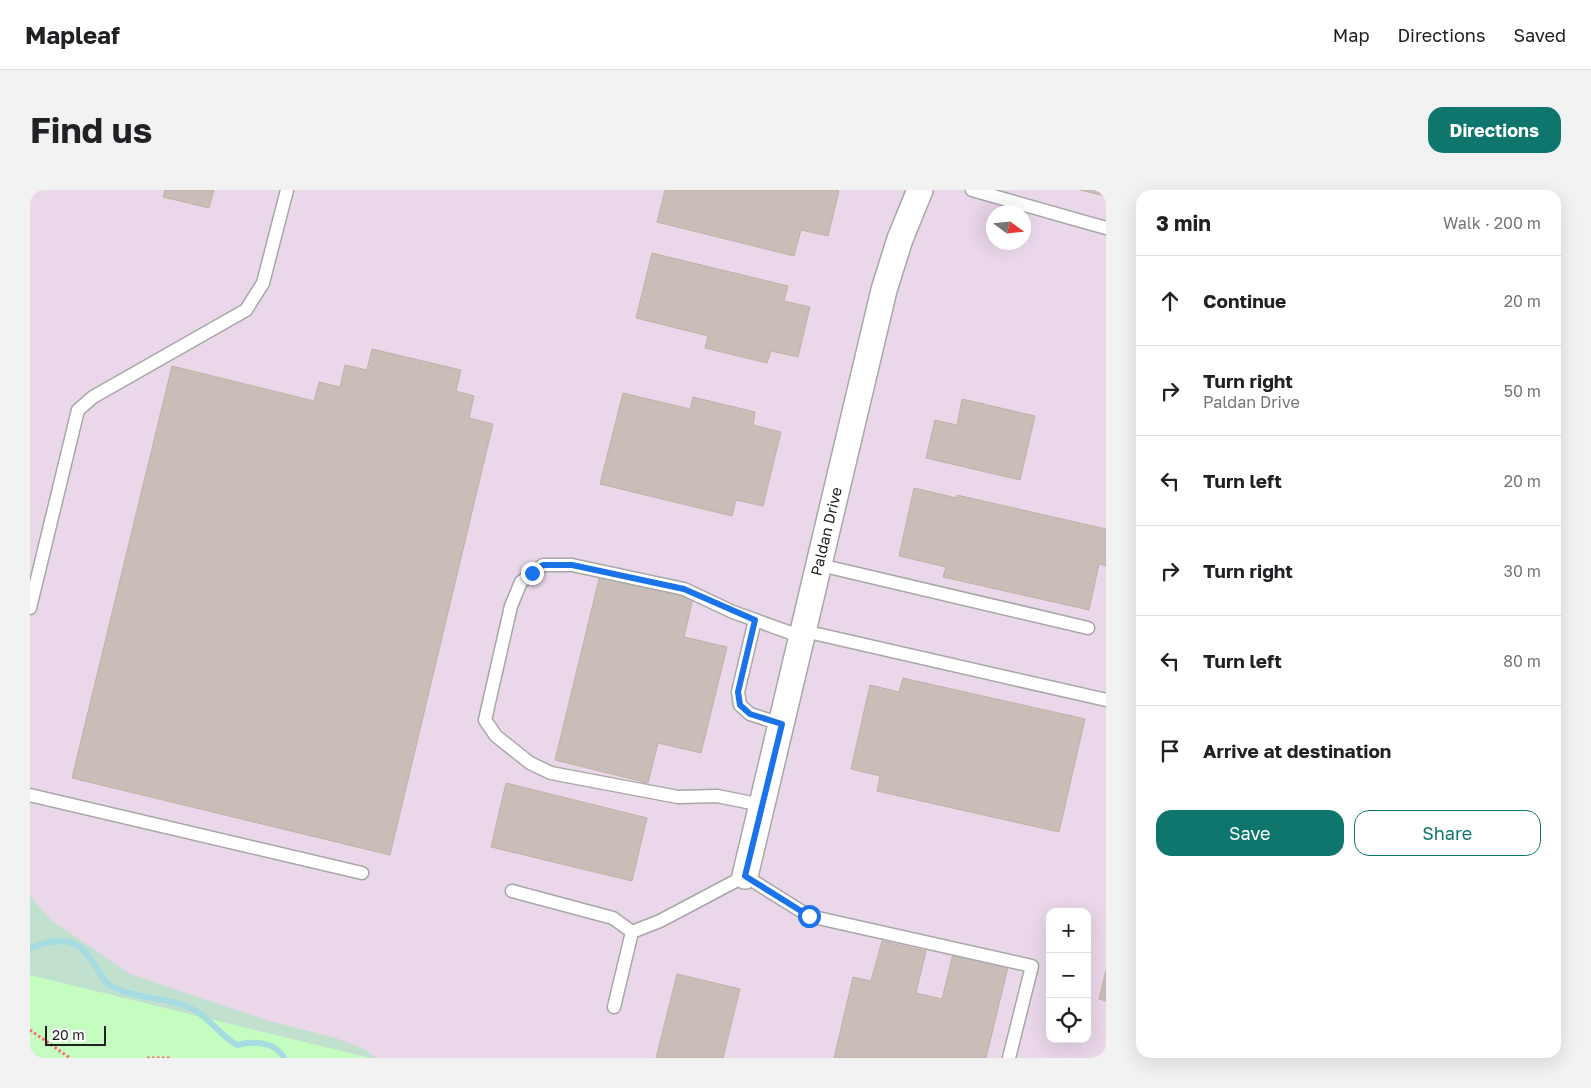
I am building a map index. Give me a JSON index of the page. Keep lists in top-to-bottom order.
{
  "streets": {
    "street": ["Paldan Drive"]
  },
  "scale_bar": "20 m",
  "north": "right",
  "page": {
    "header": "Mapleaf",
    "nav": ["Map", "Directions", "Saved"],
    "buttons": [
      "Directions",
      ["Save", "Share"]
    ],
    "title": "Find us",
    "heading": ["3 min", "Walk · 200 m"],
    "list": [
      ["Continue", "20 m"],
      ["Turn right", "Paldan Drive", "50 m"],
      ["Turn left", "20 m"],
      ["Turn right", "30 m"],
      ["Turn left", "80 m"],
      "Arrive at destination"
    ],
    "map_buttons": ["+", "−"],
    "scale": "20 m"
  }
}
